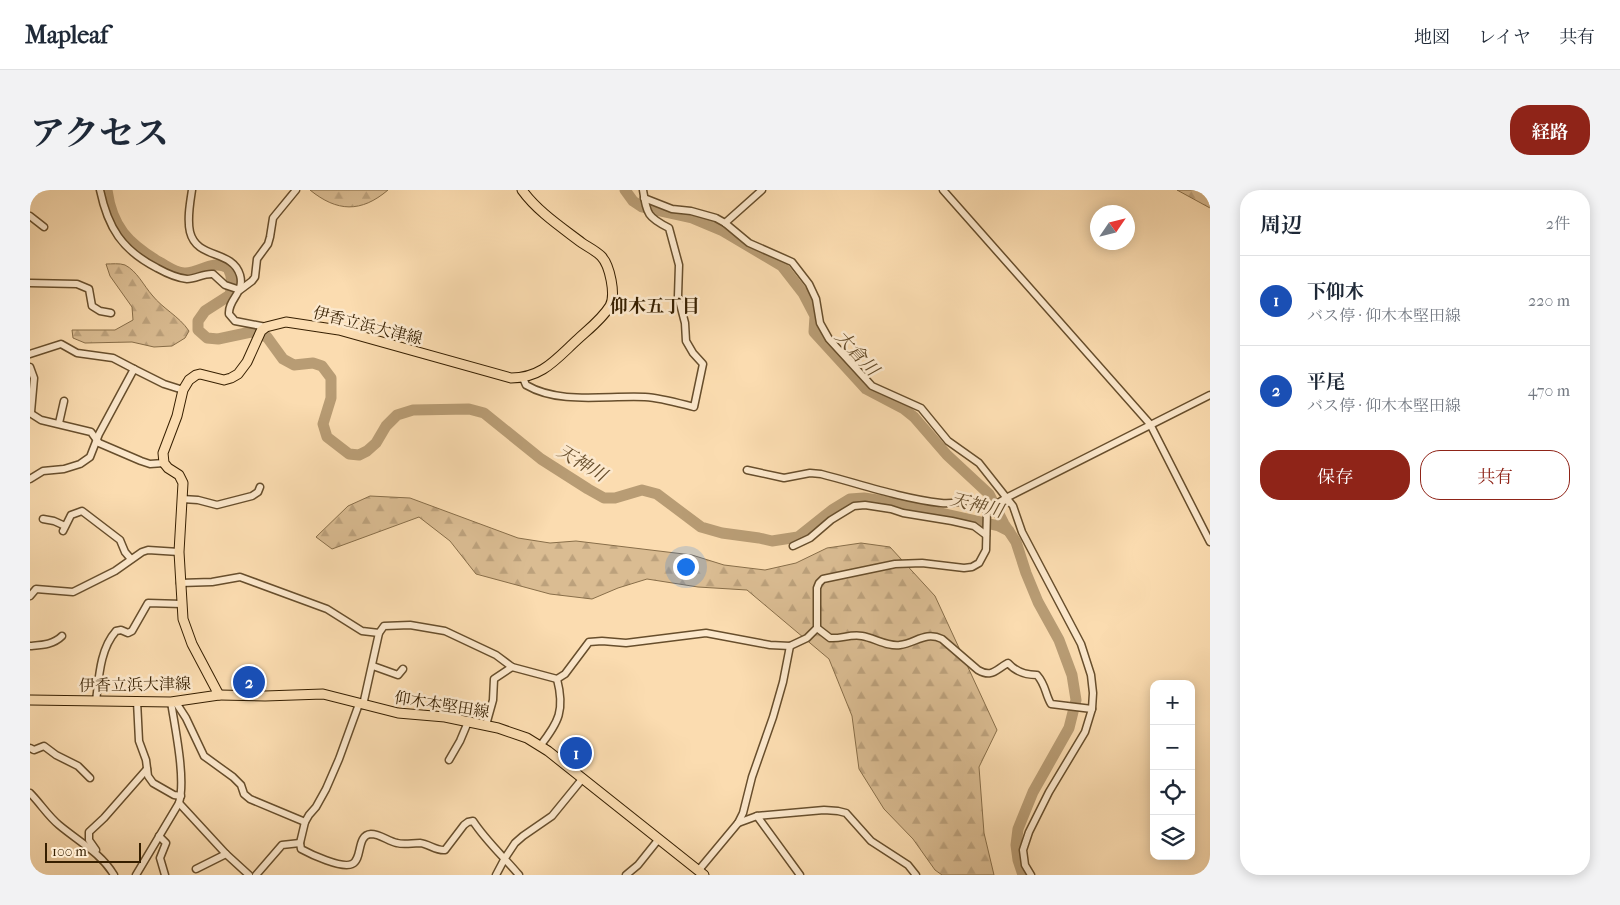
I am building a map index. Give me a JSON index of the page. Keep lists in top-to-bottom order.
{
  "streets": {
    "main road": ["伊香立浜大津線", "仰木本堅田線"]
  },
  "crossings": [
    ["伊香立浜大津線", "仰木本堅田線"]
  ],
  "districts": ["仰木五丁目"],
  "water": ["大倉川", "天神川"],
  "scale_bar": "100 m",
  "north": "top right",
  "page": {
    "header": "Mapleaf",
    "nav": ["地図", "レイヤ", "共有"],
    "title": "アクセス",
    "buttons": [
      "経路",
      ["保存", "共有"]
    ],
    "heading": ["周辺", "2件"],
    "list": [
      {
        "mark": "1",
        "name": "下仰木",
        "note": "バス停 · 仰木本堅田線",
        "value": "220 m"
      },
      {
        "mark": "2",
        "name": "平尾",
        "note": "バス停 · 仰木本堅田線",
        "value": "470 m"
      }
    ],
    "pins": ["2", "1"],
    "map_buttons": ["+", "−"],
    "scale": "100 m"
  }
}
